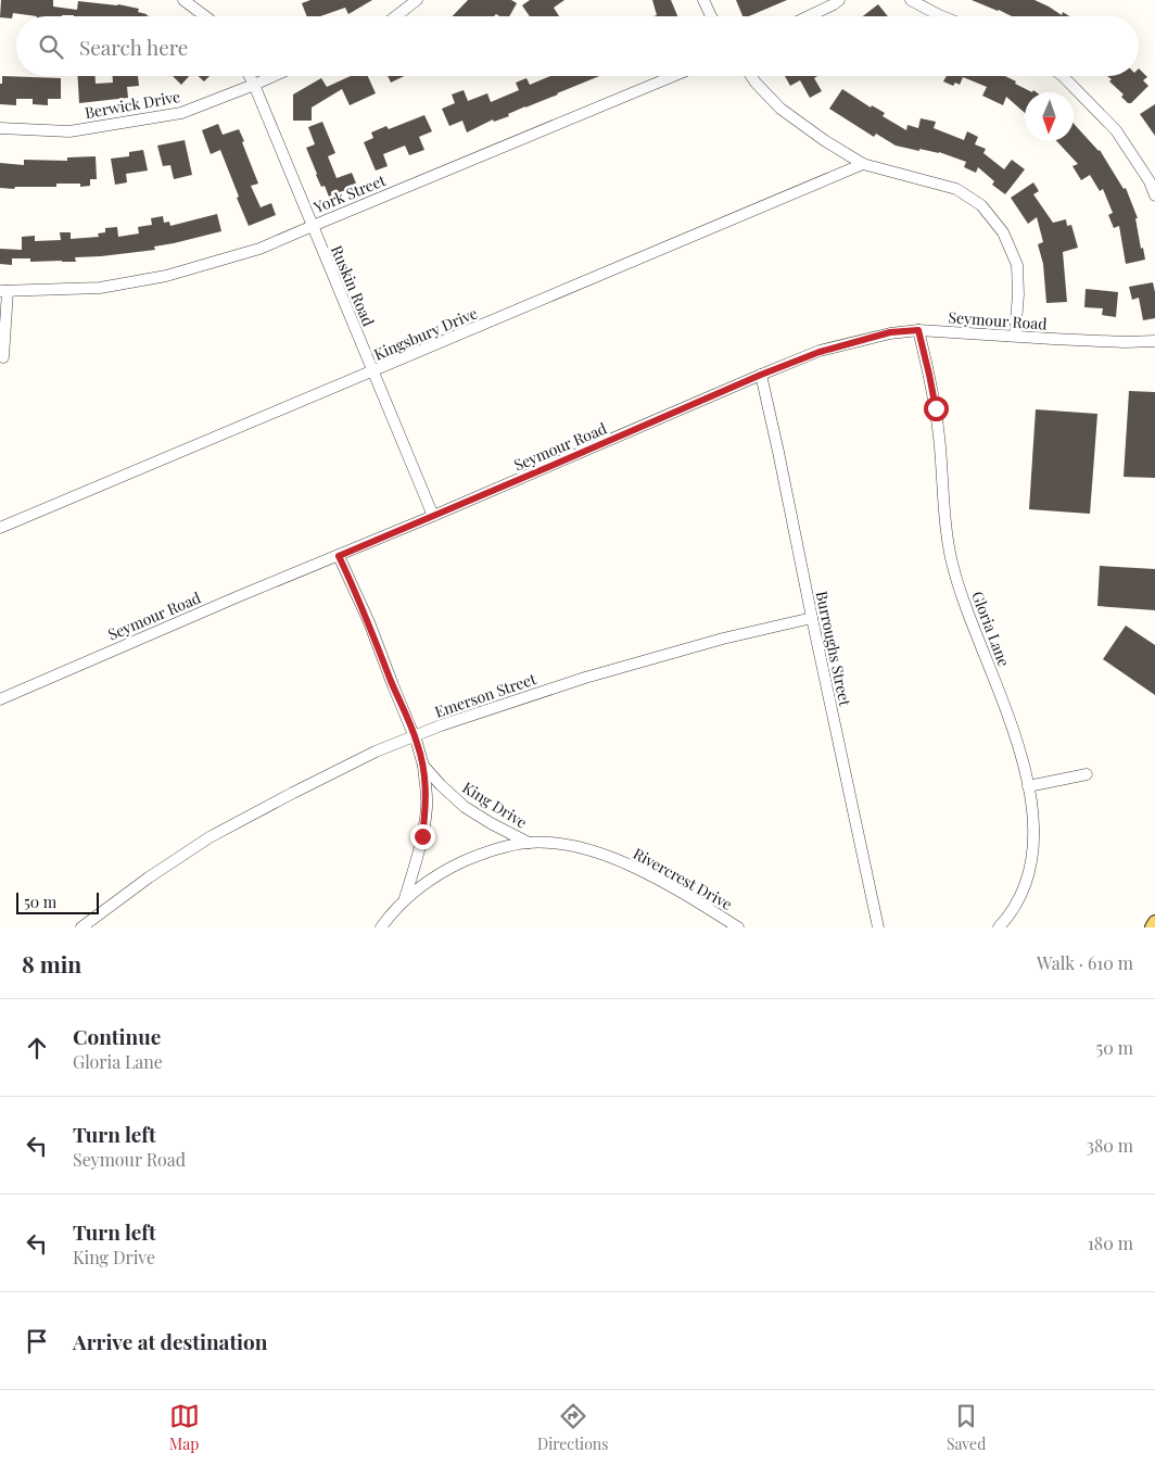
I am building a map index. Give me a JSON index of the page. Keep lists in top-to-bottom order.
{
  "streets": {
    "street": [
      "Berwick Drive",
      "York Street",
      "Ruskin Road",
      "Seymour Road",
      "Kingsbury Drive",
      "Gloria Lane",
      "Burroughs Street",
      "Emerson Street",
      "King Drive",
      "Rivercrest Drive"
    ]
  },
  "crossings": [
    ["Berwick Drive", "Ruskin Road"],
    ["York Street", "Ruskin Road"],
    ["Ruskin Road", "Seymour Road"],
    ["Ruskin Road", "Kingsbury Drive"],
    ["Seymour Road", "Gloria Lane"],
    ["Seymour Road", "Burroughs Street"],
    ["Seymour Road", "King Drive"],
    ["Burroughs Street", "Emerson Street"],
    ["Emerson Street", "King Drive"],
    ["King Drive", "Rivercrest Drive"]
  ],
  "scale_bar": "50 m",
  "north": "bottom",
  "page": {
    "search": "Search here",
    "scale": "50 m",
    "heading": ["8 min", "Walk · 610 m"],
    "list": [
      ["Continue", "Gloria Lane", "50 m"],
      ["Turn left", "Seymour Road", "380 m"],
      ["Turn left", "King Drive", "180 m"],
      "Arrive at destination"
    ],
    "nav": ["Map", "Directions", "Saved"]
  }
}
